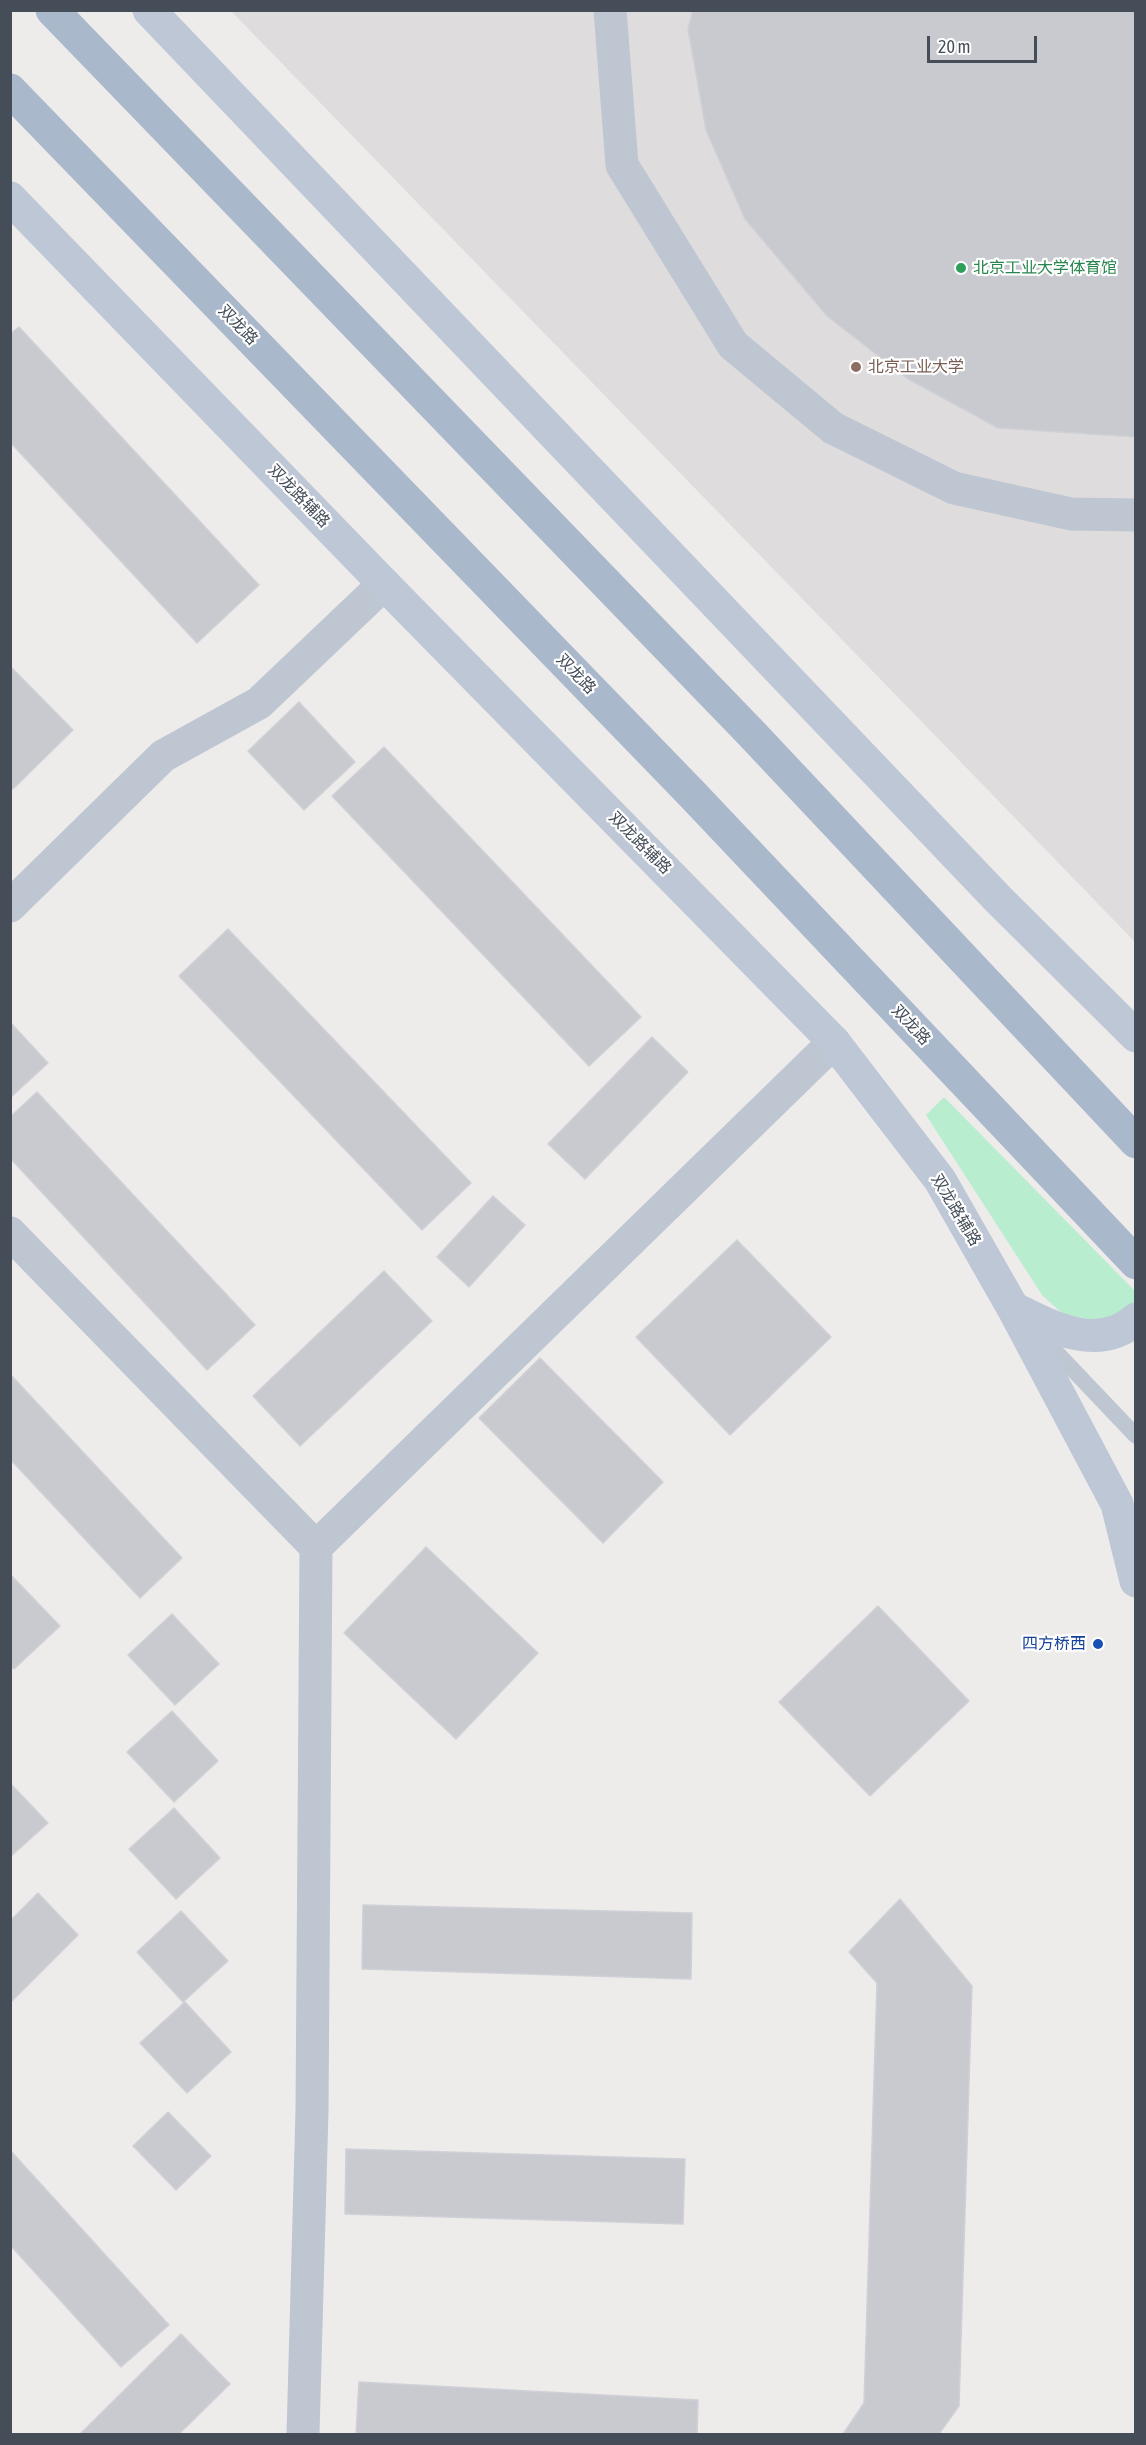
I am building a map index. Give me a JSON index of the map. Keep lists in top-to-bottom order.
{
  "streets": {
    "main road": ["双龙路", "双龙路辅路"]
  },
  "places": ["北京工业大学体育馆", "北京工业大学", "四方桥西"],
  "scale_bar": "20 m"
}
